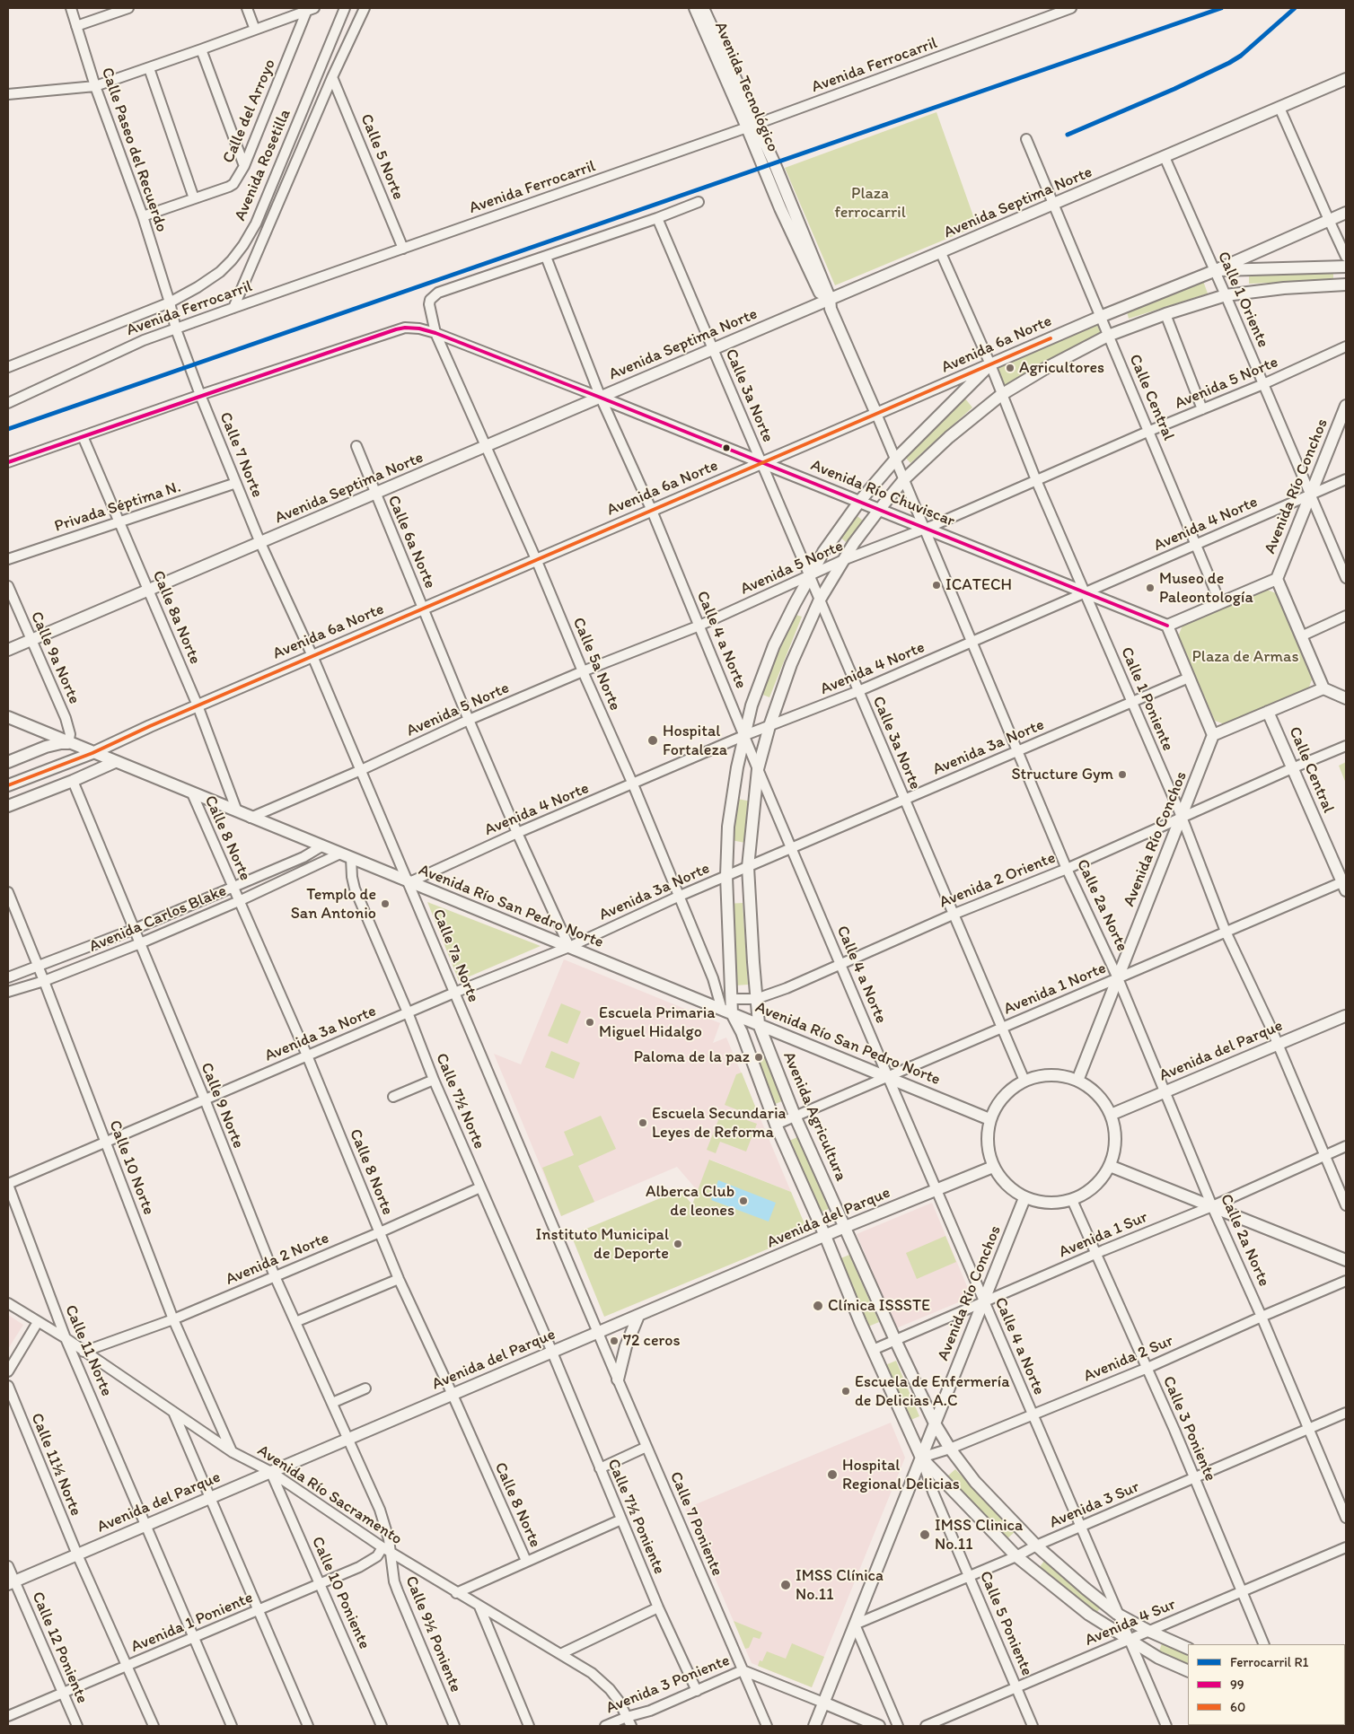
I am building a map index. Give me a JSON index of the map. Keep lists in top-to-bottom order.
{
  "streets": {
    "main road": [
      "Avenida Tecnológico",
      "Avenida Septima Norte",
      "Avenida 6a Norte",
      "Calle Central",
      "Avenida Río Conchos",
      "Avenida Río Chuviscar",
      "Calle 2a Norte",
      "Avenida Río San Pedro Norte",
      "Avenida del Parque",
      "Avenida Agricultura"
    ],
    "street": [
      "Avenida Ferrocarril",
      "Calle del Arroyo",
      "Calle Paseo del Recuerdo",
      "Calle 5 Norte",
      "Avenida Rosetilla",
      "Calle 1 Oriente",
      "Avenida 5 Norte",
      "Calle 3a Norte",
      "Calle 7 Norte",
      "Privada Séptima N.",
      "Avenida 4 Norte",
      "Calle 6a Norte",
      "Calle 8a Norte",
      "Calle 4 a Norte",
      "Calle 9a Norte",
      "Calle 5a Norte",
      "Calle 1 Poniente",
      "Avenida 3a Norte",
      "Calle 8 Norte",
      "Avenida 2 Oriente",
      "Avenida Carlos Blake",
      "Calle 7a Norte",
      "Avenida 1 Norte",
      "Calle 7½ Norte",
      "Calle 9 Norte",
      "Calle 10 Norte",
      "Avenida 1 Sur",
      "Avenida 2 Norte",
      "Calle 11 Norte",
      "Avenida 2 Sur",
      "Calle 3 Poniente",
      "Calle 11½ Norte",
      "Avenida Río Sacramento",
      "Avenida 3 Sur",
      "Calle 7½ Poniente",
      "Calle 7 Poniente",
      "Calle 10 Poniente",
      "Avenida 1 Poniente",
      "Avenida 4 Sur",
      "Calle 5 Poniente",
      "Calle 9½ Poniente",
      "Calle 12 Poniente",
      "Avenida 3 Poniente"
    ]
  },
  "crossings": [
    ["Avenida Ferrocarril", "Avenida Tecnológico"],
    ["Avenida Ferrocarril", "Calle Paseo del Recuerdo"],
    ["Avenida Ferrocarril", "Calle 5 Norte"],
    ["Avenida Ferrocarril", "Avenida Rosetilla"],
    ["Avenida Ferrocarril", "Calle 7 Norte"],
    ["Avenida Tecnológico", "Avenida Septima Norte"],
    ["Avenida Tecnológico", "Calle 2a Norte"],
    ["Calle del Arroyo", "Calle Paseo del Recuerdo"],
    ["Calle Paseo del Recuerdo", "Avenida Rosetilla"],
    ["Calle Paseo del Recuerdo", "Calle 7 Norte"],
    ["Calle 5 Norte", "Avenida Rosetilla"],
    ["Avenida Rosetilla", "Calle 7 Norte"],
    ["Avenida Septima Norte", "Calle 1 Oriente"],
    ["Avenida Septima Norte", "Calle 3a Norte"],
    ["Avenida Septima Norte", "Calle Central"],
    ["Avenida Septima Norte", "Calle 7 Norte"],
    ["Avenida Septima Norte", "Avenida Río Chuviscar"],
    ["Avenida Septima Norte", "Calle 6a Norte"],
    ["Avenida Septima Norte", "Calle 8a Norte"],
    ["Avenida Septima Norte", "Calle 4 a Norte"],
    ["Avenida Septima Norte", "Calle 9a Norte"],
    ["Avenida Septima Norte", "Calle 5a Norte"],
    ["Avenida Septima Norte", "Calle 1 Poniente"],
    ["Avenida Septima Norte", "Calle 2a Norte"],
    ["Avenida Septima Norte", "Calle 7a Norte"],
    ["Calle 1 Oriente", "Avenida 6a Norte"],
    ["Calle 1 Oriente", "Avenida 5 Norte"],
    ["Calle 1 Oriente", "Avenida Río Conchos"],
    ["Calle 1 Oriente", "Avenida 4 Norte"],
    ["Calle 1 Oriente", "Avenida Agricultura"],
    ["Avenida 6a Norte", "Calle 3a Norte"],
    ["Avenida 6a Norte", "Calle Central"],
    ["Avenida 6a Norte", "Avenida Río Chuviscar"],
    ["Avenida 6a Norte", "Calle 6a Norte"],
    ["Avenida 6a Norte", "Calle 8a Norte"],
    ["Avenida 6a Norte", "Calle 4 a Norte"],
    ["Avenida 6a Norte", "Calle 5a Norte"],
    ["Avenida 6a Norte", "Calle 1 Poniente"],
    ["Avenida 6a Norte", "Calle 2a Norte"],
    ["Avenida 6a Norte", "Avenida Río San Pedro Norte"],
    ["Avenida 6a Norte", "Calle 7a Norte"],
    ["Avenida 5 Norte", "Calle 3a Norte"],
    ["Avenida 5 Norte", "Calle Central"],
    ["Avenida 5 Norte", "Avenida Río Chuviscar"],
    ["Avenida 5 Norte", "Calle 6a Norte"],
    ["Avenida 5 Norte", "Calle 4 a Norte"],
    ["Avenida 5 Norte", "Calle 5a Norte"],
    ["Avenida 5 Norte", "Calle 1 Poniente"],
    ["Avenida 5 Norte", "Calle 2a Norte"],
    ["Avenida 5 Norte", "Avenida Río San Pedro Norte"],
    ["Avenida 5 Norte", "Calle 7a Norte"],
    ["Avenida 5 Norte", "Avenida Agricultura"],
    ["Calle 3a Norte", "Avenida Río Conchos"],
    ["Calle 3a Norte", "Avenida Río Chuviscar"],
    ["Calle 3a Norte", "Avenida 4 Norte"],
    ["Calle 3a Norte", "Avenida 3a Norte"],
    ["Calle 3a Norte", "Avenida 2 Oriente"],
    ["Calle 3a Norte", "Avenida Río San Pedro Norte"],
    ["Calle 3a Norte", "Avenida 1 Norte"],
    ["Calle 3a Norte", "Avenida del Parque"],
    ["Calle 3a Norte", "Avenida Agricultura"],
    ["Calle 3a Norte", "Calle 3 Poniente"],
    ["Calle Central", "Avenida 4 Norte"],
    ["Calle Central", "Avenida 2 Oriente"],
    ["Calle Central", "Avenida 1 Norte"],
    ["Calle Central", "Avenida Agricultura"],
    ["Calle 7 Norte", "Privada Séptima N."],
    ["Calle 7 Norte", "Calle 7a Norte"],
    ["Avenida Río Conchos", "Avenida 4 Norte"],
    ["Avenida Río Conchos", "Calle 4 a Norte"],
    ["Avenida Río Conchos", "Calle 1 Poniente"],
    ["Avenida Río Conchos", "Avenida 2 Oriente"],
    ["Avenida Río Conchos", "Calle 2a Norte"],
    ["Avenida Río Conchos", "Avenida Río San Pedro Norte"],
    ["Avenida Río Conchos", "Avenida 1 Norte"],
    ["Avenida Río Conchos", "Avenida del Parque"],
    ["Avenida Río Conchos", "Avenida Agricultura"],
    ["Avenida Río Conchos", "Avenida 1 Sur"],
    ["Avenida Río Conchos", "Avenida 2 Sur"],
    ["Avenida Río Conchos", "Calle 3 Poniente"],
    ["Avenida Río Conchos", "Avenida 3 Sur"],
    ["Avenida Río Conchos", "Calle 5 Poniente"],
    ["Avenida Río Chuviscar", "Avenida 4 Norte"],
    ["Avenida Río Chuviscar", "Calle 4 a Norte"],
    ["Avenida Río Chuviscar", "Calle 5a Norte"],
    ["Avenida Río Chuviscar", "Calle 1 Poniente"],
    ["Avenida Río Chuviscar", "Calle 2a Norte"],
    ["Avenida Río Chuviscar", "Avenida Agricultura"],
    ["Privada Séptima N.", "Calle 8a Norte"],
    ["Avenida 4 Norte", "Calle 6a Norte"],
    ["Avenida 4 Norte", "Calle 4 a Norte"],
    ["Avenida 4 Norte", "Calle 5a Norte"],
    ["Avenida 4 Norte", "Calle 1 Poniente"],
    ["Avenida 4 Norte", "Calle 2a Norte"],
    ["Avenida 4 Norte", "Avenida Río San Pedro Norte"],
    ["Avenida 4 Norte", "Calle 7a Norte"],
    ["Avenida 4 Norte", "Avenida Agricultura"],
    ["Calle 6a Norte", "Avenida 3a Norte"],
    ["Calle 6a Norte", "Avenida Río San Pedro Norte"],
    ["Calle 8a Norte", "Avenida Río San Pedro Norte"],
    ["Calle 4 a Norte", "Calle 5a Norte"],
    ["Calle 4 a Norte", "Avenida 3a Norte"],
    ["Calle 4 a Norte", "Avenida 2 Oriente"],
    ["Calle 4 a Norte", "Avenida Río San Pedro Norte"],
    ["Calle 4 a Norte", "Avenida 1 Norte"],
    ["Calle 4 a Norte", "Avenida del Parque"],
    ["Calle 4 a Norte", "Avenida Agricultura"],
    ["Calle 4 a Norte", "Avenida 1 Sur"],
    ["Calle 4 a Norte", "Avenida 2 Sur"],
    ["Calle 4 a Norte", "Avenida 3 Sur"],
    ["Calle 4 a Norte", "Avenida 4 Sur"],
    ["Calle 9a Norte", "Avenida Río San Pedro Norte"],
    ["Calle 5a Norte", "Avenida 3a Norte"],
    ["Calle 5a Norte", "Avenida Río San Pedro Norte"],
    ["Calle 1 Poniente", "Avenida 3a Norte"],
    ["Calle 1 Poniente", "Avenida 2 Oriente"],
    ["Calle 1 Poniente", "Avenida 1 Norte"],
    ["Calle 1 Poniente", "Avenida del Parque"],
    ["Calle 1 Poniente", "Avenida Agricultura"],
    ["Calle 1 Poniente", "Avenida 1 Sur"],
    ["Avenida 3a Norte", "Calle 8 Norte"],
    ["Avenida 3a Norte", "Calle 2a Norte"],
    ["Avenida 3a Norte", "Avenida Río San Pedro Norte"],
    ["Avenida 3a Norte", "Calle 7a Norte"],
    ["Avenida 3a Norte", "Calle 7½ Norte"],
    ["Avenida 3a Norte", "Calle 9 Norte"],
    ["Avenida 3a Norte", "Avenida Agricultura"],
    ["Avenida 3a Norte", "Calle 10 Norte"],
    ["Avenida 3a Norte", "Calle 11 Norte"],
    ["Calle 8 Norte", "Avenida Río San Pedro Norte"],
    ["Calle 8 Norte", "Avenida Carlos Blake"],
    ["Calle 8 Norte", "Avenida del Parque"],
    ["Calle 8 Norte", "Avenida 2 Norte"],
    ["Avenida 2 Oriente", "Calle 2a Norte"],
    ["Avenida 2 Oriente", "Avenida Agricultura"],
    ["Calle 2a Norte", "Avenida 1 Norte"],
    ["Calle 2a Norte", "Avenida del Parque"],
    ["Calle 2a Norte", "Avenida Agricultura"],
    ["Calle 2a Norte", "Avenida 1 Sur"],
    ["Calle 2a Norte", "Avenida 2 Sur"],
    ["Calle 2a Norte", "Avenida 3 Sur"],
    ["Avenida Río San Pedro Norte", "Avenida Carlos Blake"],
    ["Avenida Río San Pedro Norte", "Calle 7a Norte"],
    ["Avenida Río San Pedro Norte", "Avenida 1 Norte"],
    ["Avenida Río San Pedro Norte", "Avenida del Parque"],
    ["Avenida Río San Pedro Norte", "Calle 7½ Norte"],
    ["Avenida Río San Pedro Norte", "Avenida Agricultura"],
    ["Avenida Río San Pedro Norte", "Calle 3 Poniente"],
    ["Avenida Carlos Blake", "Calle 9 Norte"],
    ["Avenida Carlos Blake", "Calle 10 Norte"],
    ["Calle 7a Norte", "Avenida del Parque"],
    ["Calle 7a Norte", "Calle 7 Poniente"],
    ["Avenida 1 Norte", "Avenida Agricultura"],
    ["Avenida del Parque", "Calle 7½ Norte"],
    ["Avenida del Parque", "Calle 9 Norte"],
    ["Avenida del Parque", "Avenida Agricultura"],
    ["Avenida del Parque", "Calle 11 Norte"],
    ["Avenida del Parque", "Calle 3 Poniente"],
    ["Avenida del Parque", "Calle 11½ Norte"],
    ["Avenida del Parque", "Avenida Río Sacramento"],
    ["Avenida del Parque", "Calle 7½ Poniente"],
    ["Avenida del Parque", "Calle 7 Poniente"],
    ["Avenida del Parque", "Calle 10 Poniente"],
    ["Avenida del Parque", "Calle 9½ Poniente"],
    ["Avenida del Parque", "Calle 12 Poniente"],
    ["Calle 7½ Norte", "Avenida 2 Norte"],
    ["Calle 7½ Norte", "Calle 7½ Poniente"],
    ["Calle 9 Norte", "Avenida 2 Norte"],
    ["Calle 9 Norte", "Calle 9½ Poniente"],
    ["Avenida Agricultura", "Avenida 1 Sur"],
    ["Avenida Agricultura", "Avenida 2 Sur"],
    ["Avenida Agricultura", "Avenida 3 Sur"],
    ["Avenida Agricultura", "Avenida 4 Sur"],
    ["Calle 10 Norte", "Avenida 2 Norte"],
    ["Calle 10 Norte", "Avenida Río Sacramento"],
    ["Avenida 1 Sur", "Calle 3 Poniente"],
    ["Avenida 2 Norte", "Avenida Río Sacramento"],
    ["Calle 11 Norte", "Avenida Río Sacramento"],
    ["Calle 11 Norte", "Avenida 1 Poniente"],
    ["Avenida 2 Sur", "Calle 3 Poniente"],
    ["Avenida 2 Sur", "Calle 5 Poniente"],
    ["Calle 3 Poniente", "Avenida 3 Sur"],
    ["Calle 3 Poniente", "Avenida 4 Sur"],
    ["Calle 11½ Norte", "Avenida 1 Poniente"],
    ["Avenida Río Sacramento", "Calle 10 Poniente"],
    ["Avenida Río Sacramento", "Avenida 1 Poniente"],
    ["Avenida Río Sacramento", "Calle 9½ Poniente"],
    ["Avenida Río Sacramento", "Avenida 3 Poniente"],
    ["Avenida 3 Sur", "Calle 5 Poniente"],
    ["Calle 7½ Poniente", "Avenida 3 Poniente"],
    ["Calle 7 Poniente", "Avenida 3 Poniente"],
    ["Calle 10 Poniente", "Avenida 1 Poniente"],
    ["Avenida 1 Poniente", "Calle 9½ Poniente"],
    ["Avenida 1 Poniente", "Calle 12 Poniente"],
    ["Avenida 4 Sur", "Calle 5 Poniente"]
  ],
  "parks": ["Plaza ferrocarril", "Plaza de Armas"],
  "places": [
    "Agricultores",
    "ICATECH",
    "Museo de Paleontología",
    "Hospital Fortaleza",
    "Structure Gym",
    "Templo de San Antonio",
    "Escuela Primaria Miguel Hidalgo",
    "Paloma de la paz",
    "Escuela Secundaria Leyes de Reforma",
    "Alberca Club de leones",
    "Instituto Municipal de Deporte",
    "Clínica ISSSTE",
    "72 ceros",
    "Escuela de Enfermería de Delicias A.C",
    "Hospital Regional Delicias",
    "IMSS Clinica No.11",
    "IMSS Clínica No.11"
  ],
  "lines": ["rail line R1", "transit line 99", "transit line 60"],
  "legend": ["Ferrocarril R1", "99", "60"]
}
